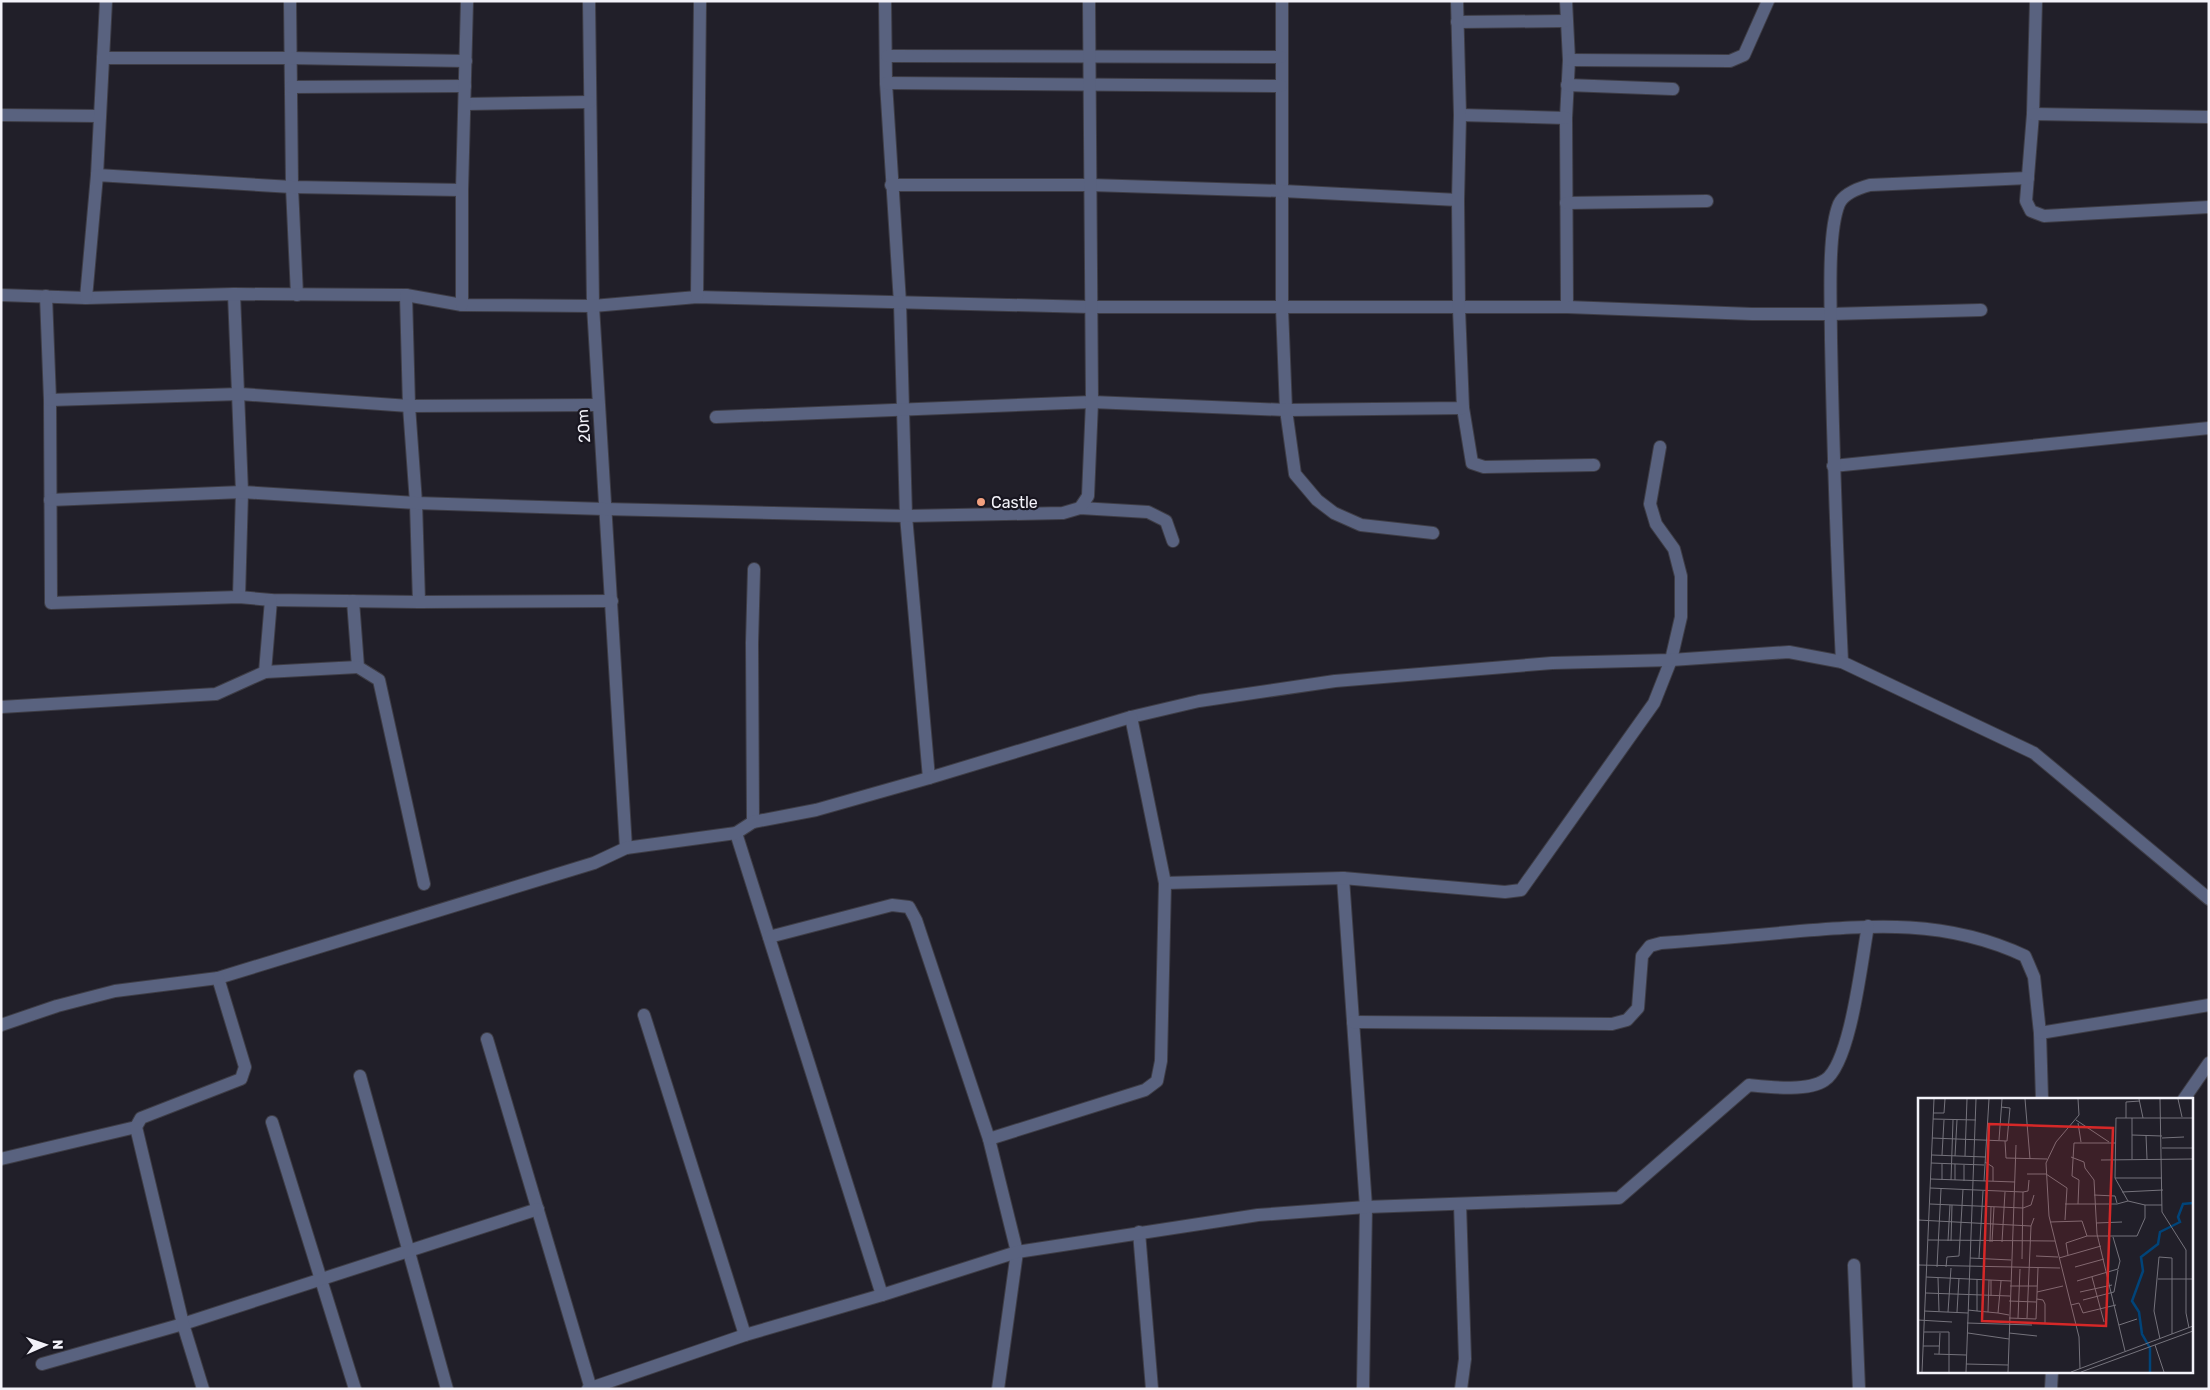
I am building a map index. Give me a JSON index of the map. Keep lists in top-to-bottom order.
{
  "streets": {
    "street": ["20m"]
  },
  "places": ["Castle"],
  "north": "right"
}
